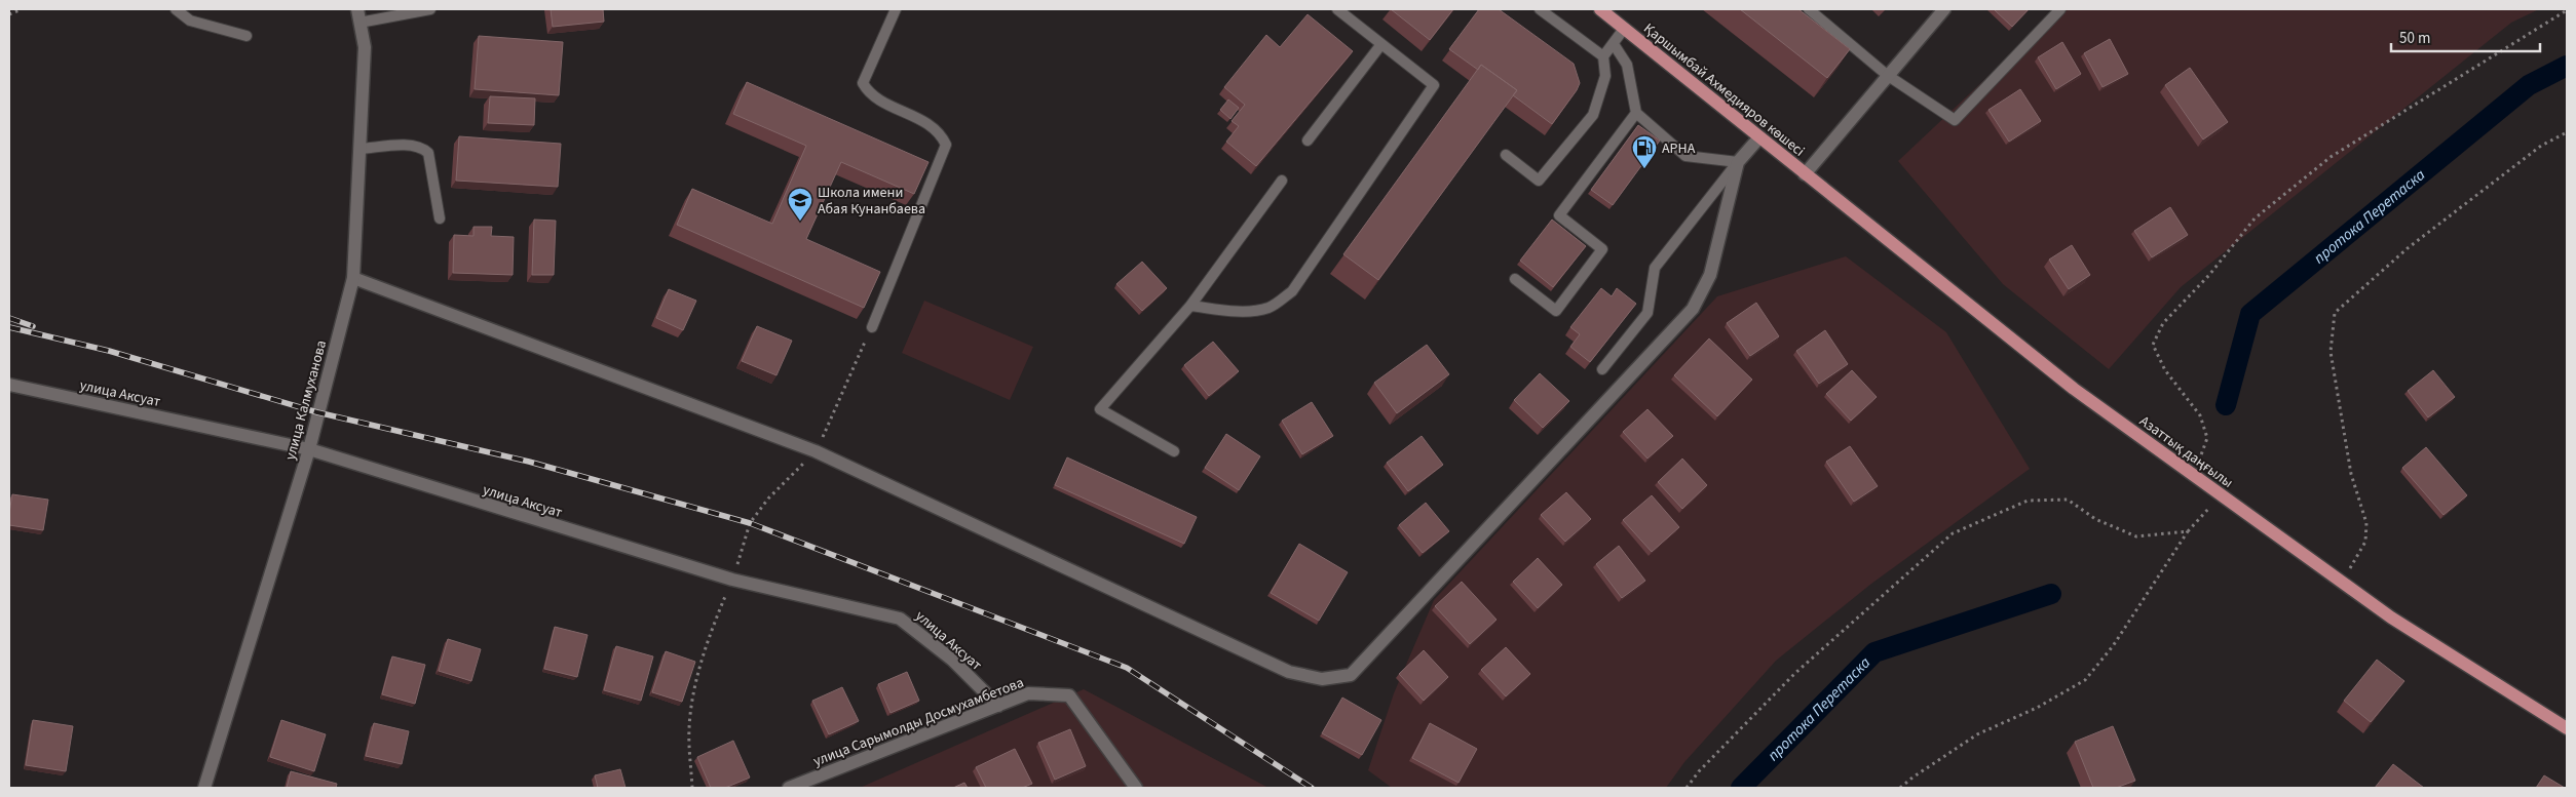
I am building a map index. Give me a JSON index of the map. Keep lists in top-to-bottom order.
{
  "streets": {
    "main road": ["Қаршымбай Ахмедияров көшесі", "Азаттық даңғылы"],
    "street": ["улица Аксуат", "улица Калмуханова", "улица Сарымолды Досмухамбетова"]
  },
  "crossings": [
    ["Қаршымбай Ахмедияров көшесі", "Азаттық даңғылы"],
    ["улица Аксуат", "улица Калмуханова"],
    ["улица Аксуат", "улица Сарымолды Досмухамбетова"]
  ],
  "water": ["протока Перетаска"],
  "places": {
    "fuel station": ["АРНА"],
    "school or university": ["Школа имени Абая Кунанбаева"]
  },
  "scale_bar": "50 m"
}
